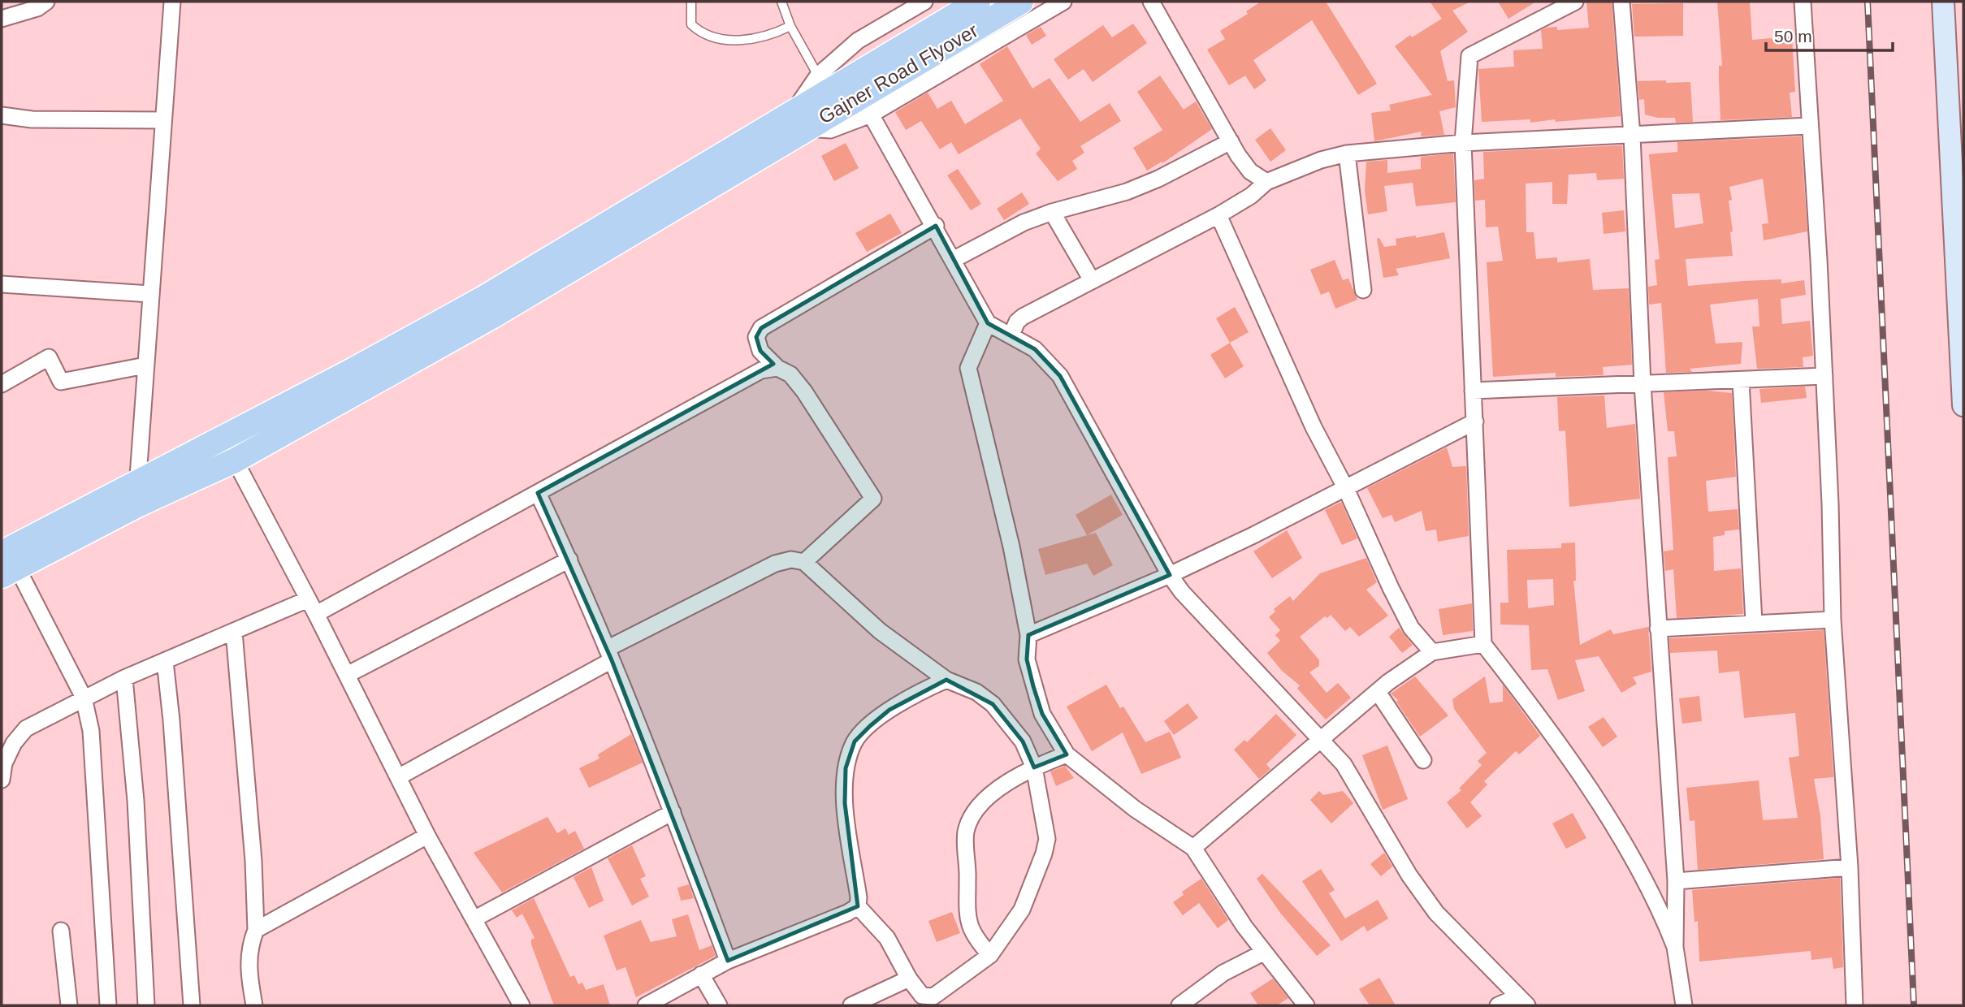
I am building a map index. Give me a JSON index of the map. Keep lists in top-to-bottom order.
{
  "streets": {
    "main road": ["Gajner Road Flyover"]
  },
  "scale_bar": "50 m"
}
